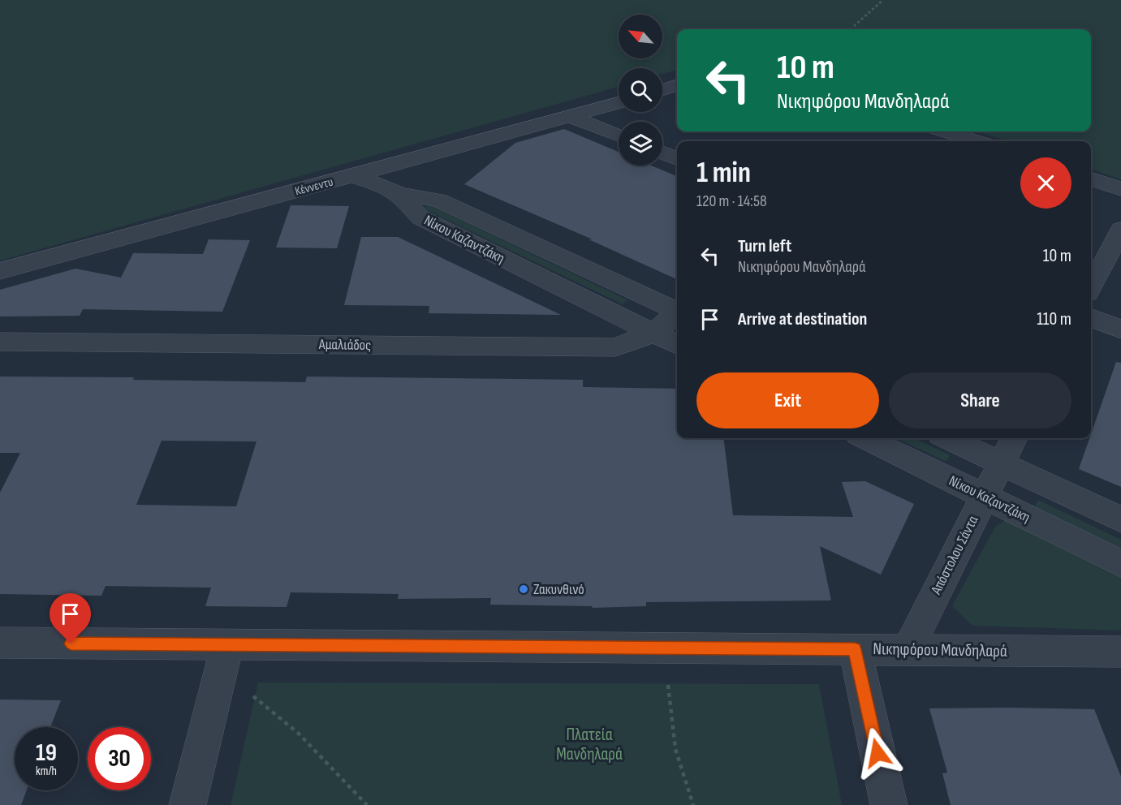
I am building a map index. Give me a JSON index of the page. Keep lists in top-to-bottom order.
{
  "streets": {
    "street": [
      "Κέννεντυ",
      "Νίκου Καζαντζάκη",
      "Αμαλιάδος",
      "Απόστολου Σάντα",
      "Νικηφόρου Μανδηλαρά"
    ]
  },
  "crossings": [
    ["Νίκου Καζαντζάκη", "Αμαλιάδος"],
    ["Νίκου Καζαντζάκη", "Απόστολου Σάντα"],
    ["Απόστολου Σάντα", "Νικηφόρου Μανδηλαρά"]
  ],
  "parks": ["Πλατεία Μανδηλαρά"],
  "places": ["Ζακυνθινό"],
  "north": "top left",
  "page": {
    "turn": ["10 m", "Νικηφόρου Μανδηλαρά"],
    "heading": ["1 min", "120 m · 14:58"],
    "list": [
      {
        "name": "Turn left",
        "note": "Νικηφόρου Μανδηλαρά",
        "value": "10 m"
      },
      {
        "name": "Arrive at destination",
        "value": "110 m"
      }
    ],
    "buttons": ["Exit", "Share"],
    "speed": "19 km/h",
    "limit": "30"
  }
}
